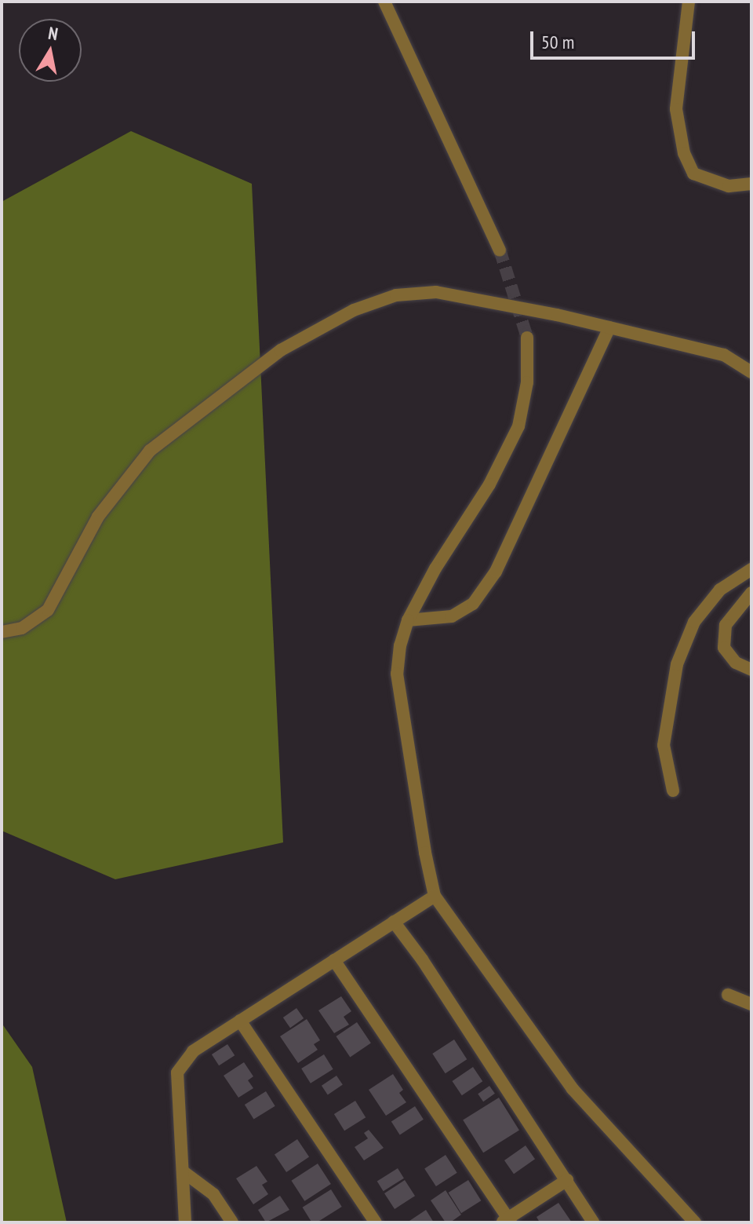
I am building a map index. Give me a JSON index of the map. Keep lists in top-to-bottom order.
{
  "scale_bar": "50 m",
  "north": "top"
}
